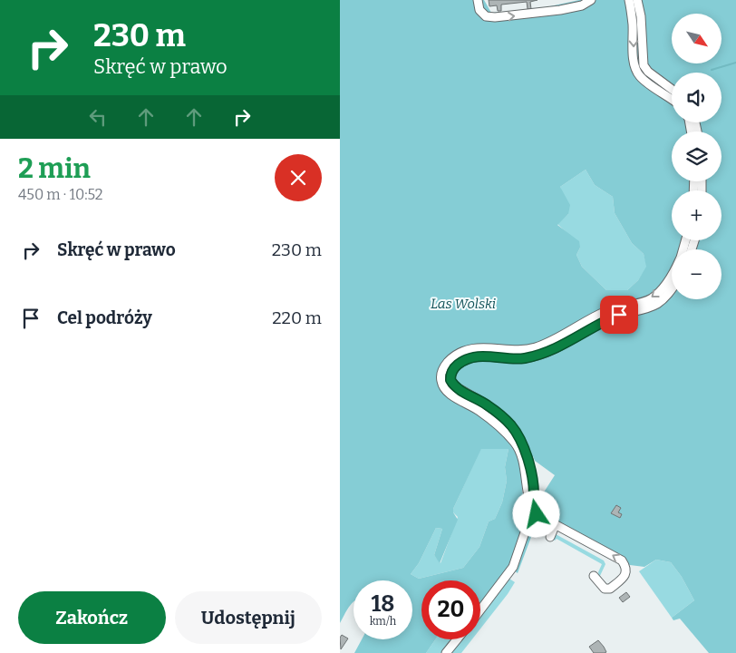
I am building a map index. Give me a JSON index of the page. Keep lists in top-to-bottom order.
{
  "parks": ["Las Wolski"],
  "north": "bottom right",
  "page": {
    "turn": ["230 m", "Skręć w prawo"],
    "map_buttons": ["+", "−"],
    "heading": ["2 min", "450 m · 10:52"],
    "list": [
      {
        "name": "Skręć w prawo",
        "value": "230 m"
      },
      {
        "name": "Cel podróży",
        "value": "220 m"
      }
    ],
    "speed": "18 km/h",
    "limit": "20",
    "buttons": ["Zakończ", "Udostępnij"]
  }
}
